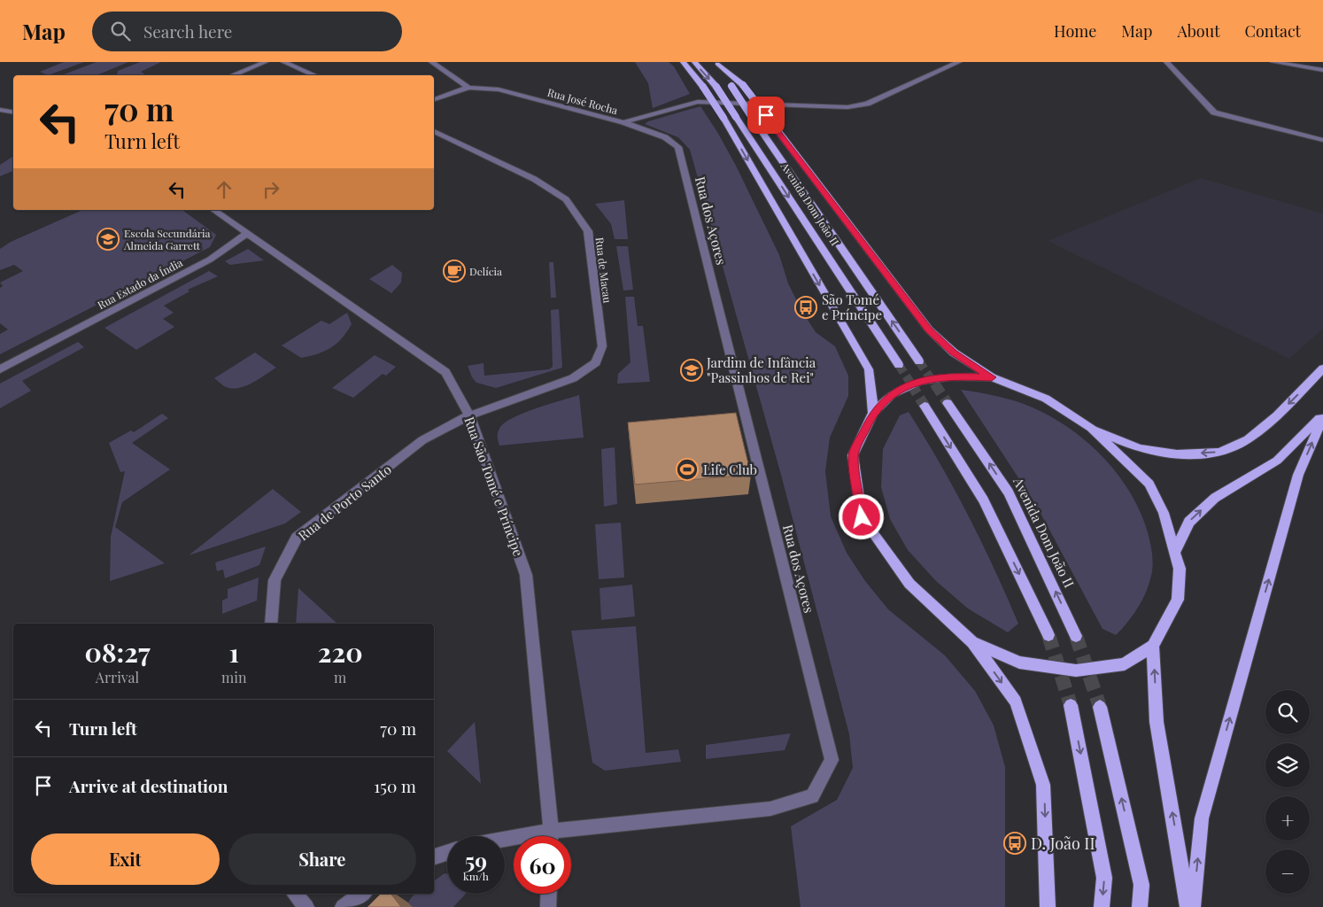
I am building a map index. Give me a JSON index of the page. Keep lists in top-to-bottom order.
{
  "streets": {
    "main road": ["Avenida Dom João II"],
    "street": [
      "Rua José Rocha",
      "Rua dos Açores",
      "Rua de Macau",
      "Rua Estado da Índia",
      "Rua São Tomé e Príncipe",
      "Rua de Porto Santo"
    ]
  },
  "crossings": [
    ["Rua José Rocha", "Rua dos Açores"],
    ["Rua de Macau", "Rua São Tomé e Príncipe"],
    ["Rua de Macau", "Rua de Porto Santo"],
    ["Rua Estado da Índia", "Rua São Tomé e Príncipe"],
    ["Rua São Tomé e Príncipe", "Rua de Porto Santo"]
  ],
  "places": {
    "school or university": ["Escola Secundária Almeida Garrett", "Jardim de Infância \"Passinhos de Rei\""],
    "cafe": ["Delícia"],
    "bus stop": ["São Tomé e Príncipe", "D. João II"],
    "sports": ["Life Club"]
  },
  "page": {
    "header": "Map",
    "search": "Search here",
    "nav": [
      "Home",
      "Map",
      "About",
      "Contact"
    ],
    "turn": ["70 m", "Turn left"],
    "eta": [
      "08:27",
      "Arrival",
      "1",
      "min",
      "220",
      "m"
    ],
    "map_buttons": ["+", "−"],
    "list": [
      {
        "name": "Turn left",
        "value": "70 m"
      },
      {
        "name": "Arrive at destination",
        "value": "150 m"
      }
    ],
    "buttons": ["Exit", "Share"],
    "speed": "59 km/h",
    "limit": "60"
  }
}
